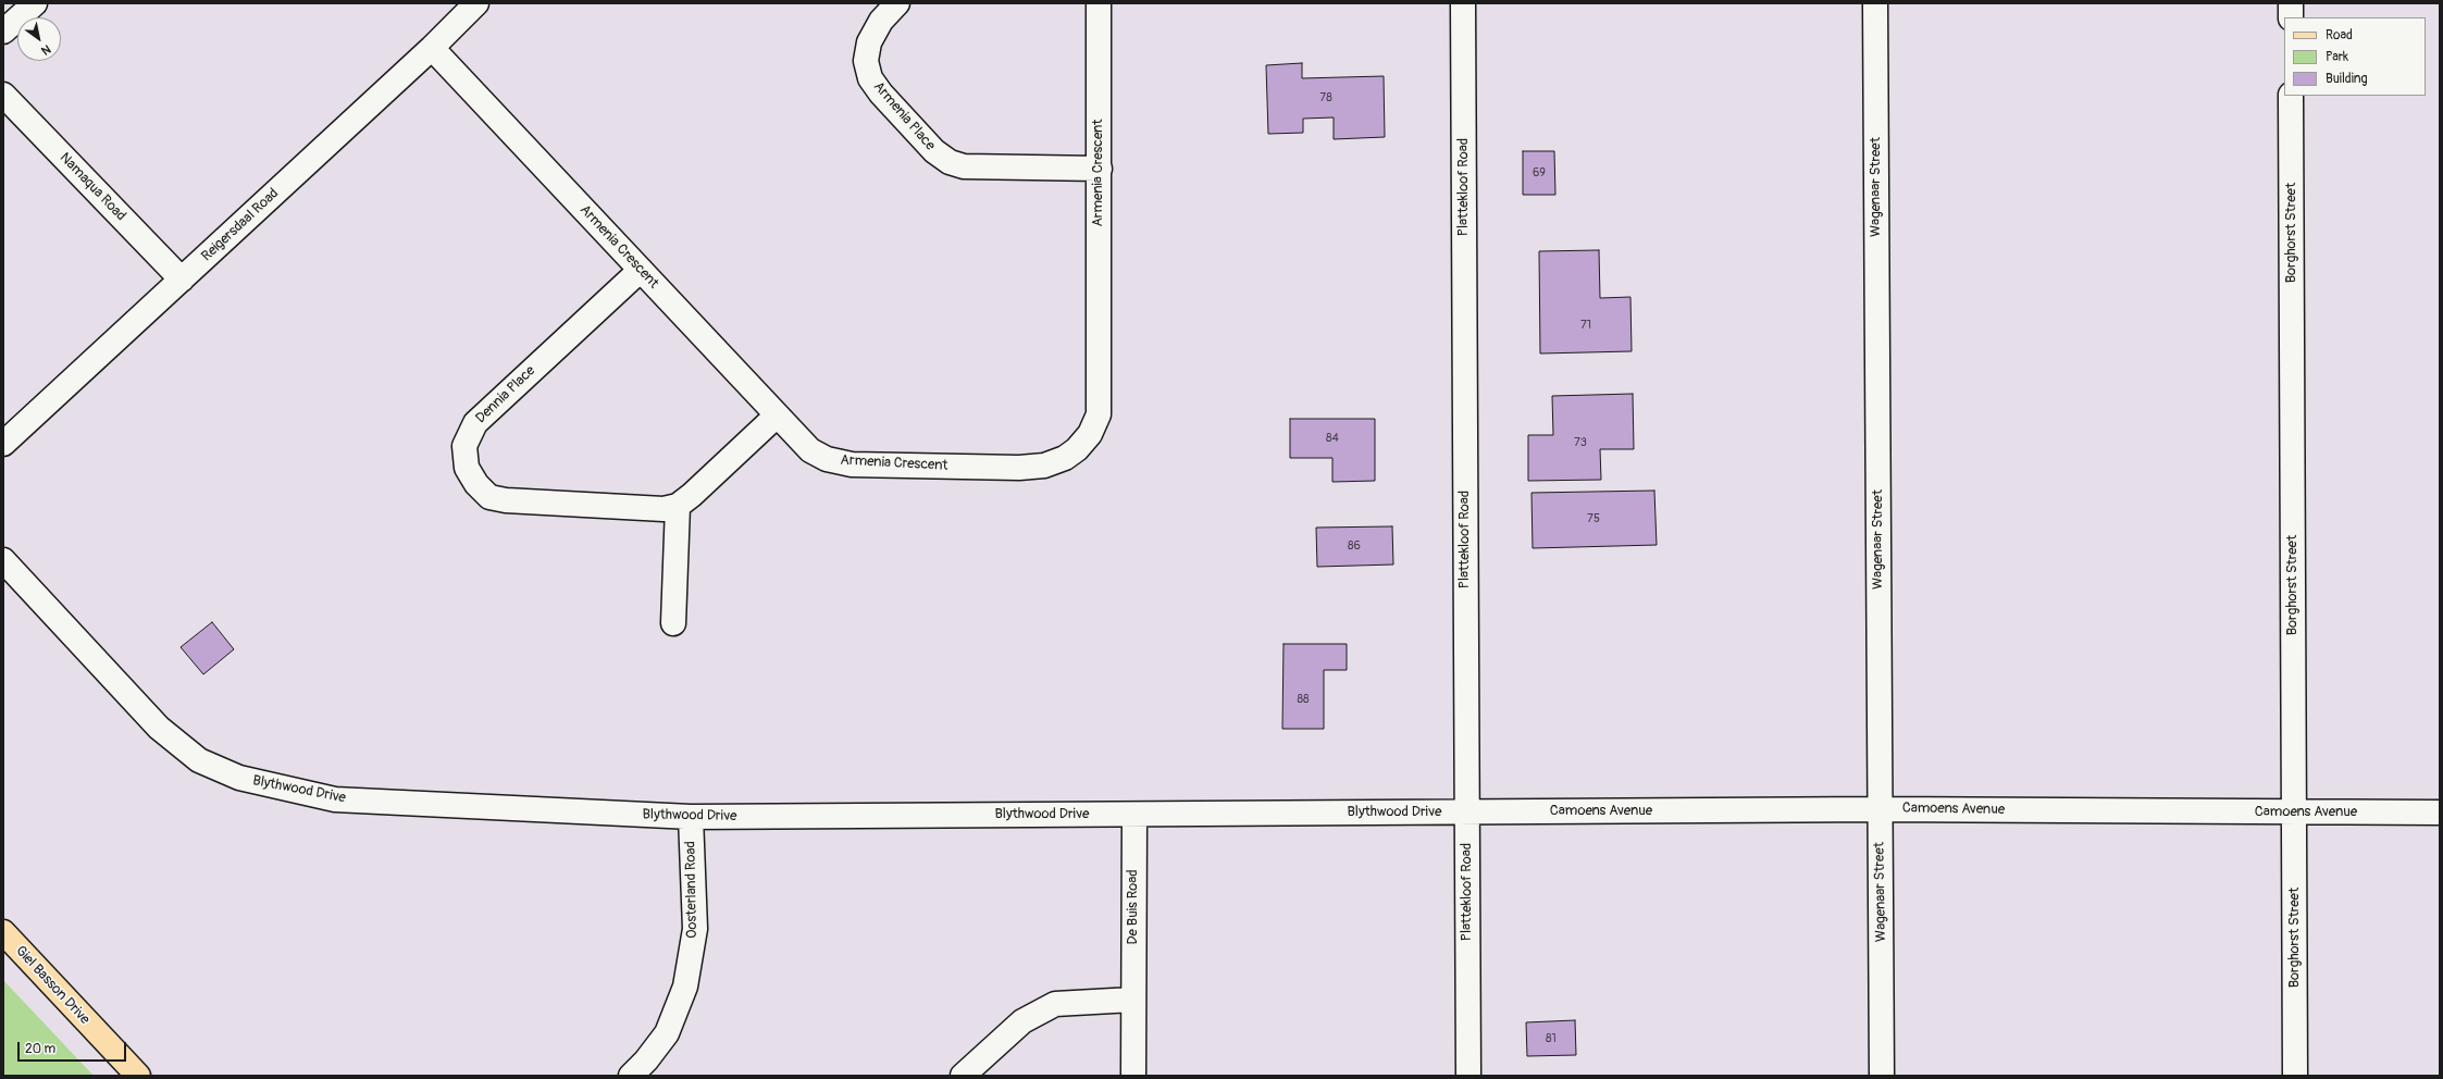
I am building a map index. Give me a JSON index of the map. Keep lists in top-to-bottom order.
{
  "streets": {
    "main road": ["Giel Basson Drive"],
    "street": [
      "Armenia Place",
      "Armenia Crescent",
      "Namaqua Road",
      "Plattekloof Road",
      "Wagenaar Street",
      "Reigersdaal Road",
      "Borghorst Street",
      "Dennia Place",
      "Blythwood Drive",
      "Camoens Avenue",
      "Oosterland Road",
      "De Buis Road"
    ]
  },
  "crossings": [
    ["Armenia Place", "Armenia Crescent"],
    ["Armenia Crescent", "Reigersdaal Road"],
    ["Armenia Crescent", "Dennia Place"],
    ["Namaqua Road", "Reigersdaal Road"],
    ["Plattekloof Road", "Blythwood Drive"],
    ["Plattekloof Road", "Camoens Avenue"],
    ["Wagenaar Street", "Camoens Avenue"],
    ["Borghorst Street", "Camoens Avenue"],
    ["Blythwood Drive", "Camoens Avenue"],
    ["Blythwood Drive", "Oosterland Road"],
    ["Blythwood Drive", "De Buis Road"]
  ],
  "house_numbers": [
    "78",
    "69",
    "71",
    "84",
    "73",
    "75",
    "86",
    "88",
    "81"
  ],
  "legend": ["Road", "Park", "Building"],
  "scale_bar": "20 m",
  "north": "bottom right"
}
